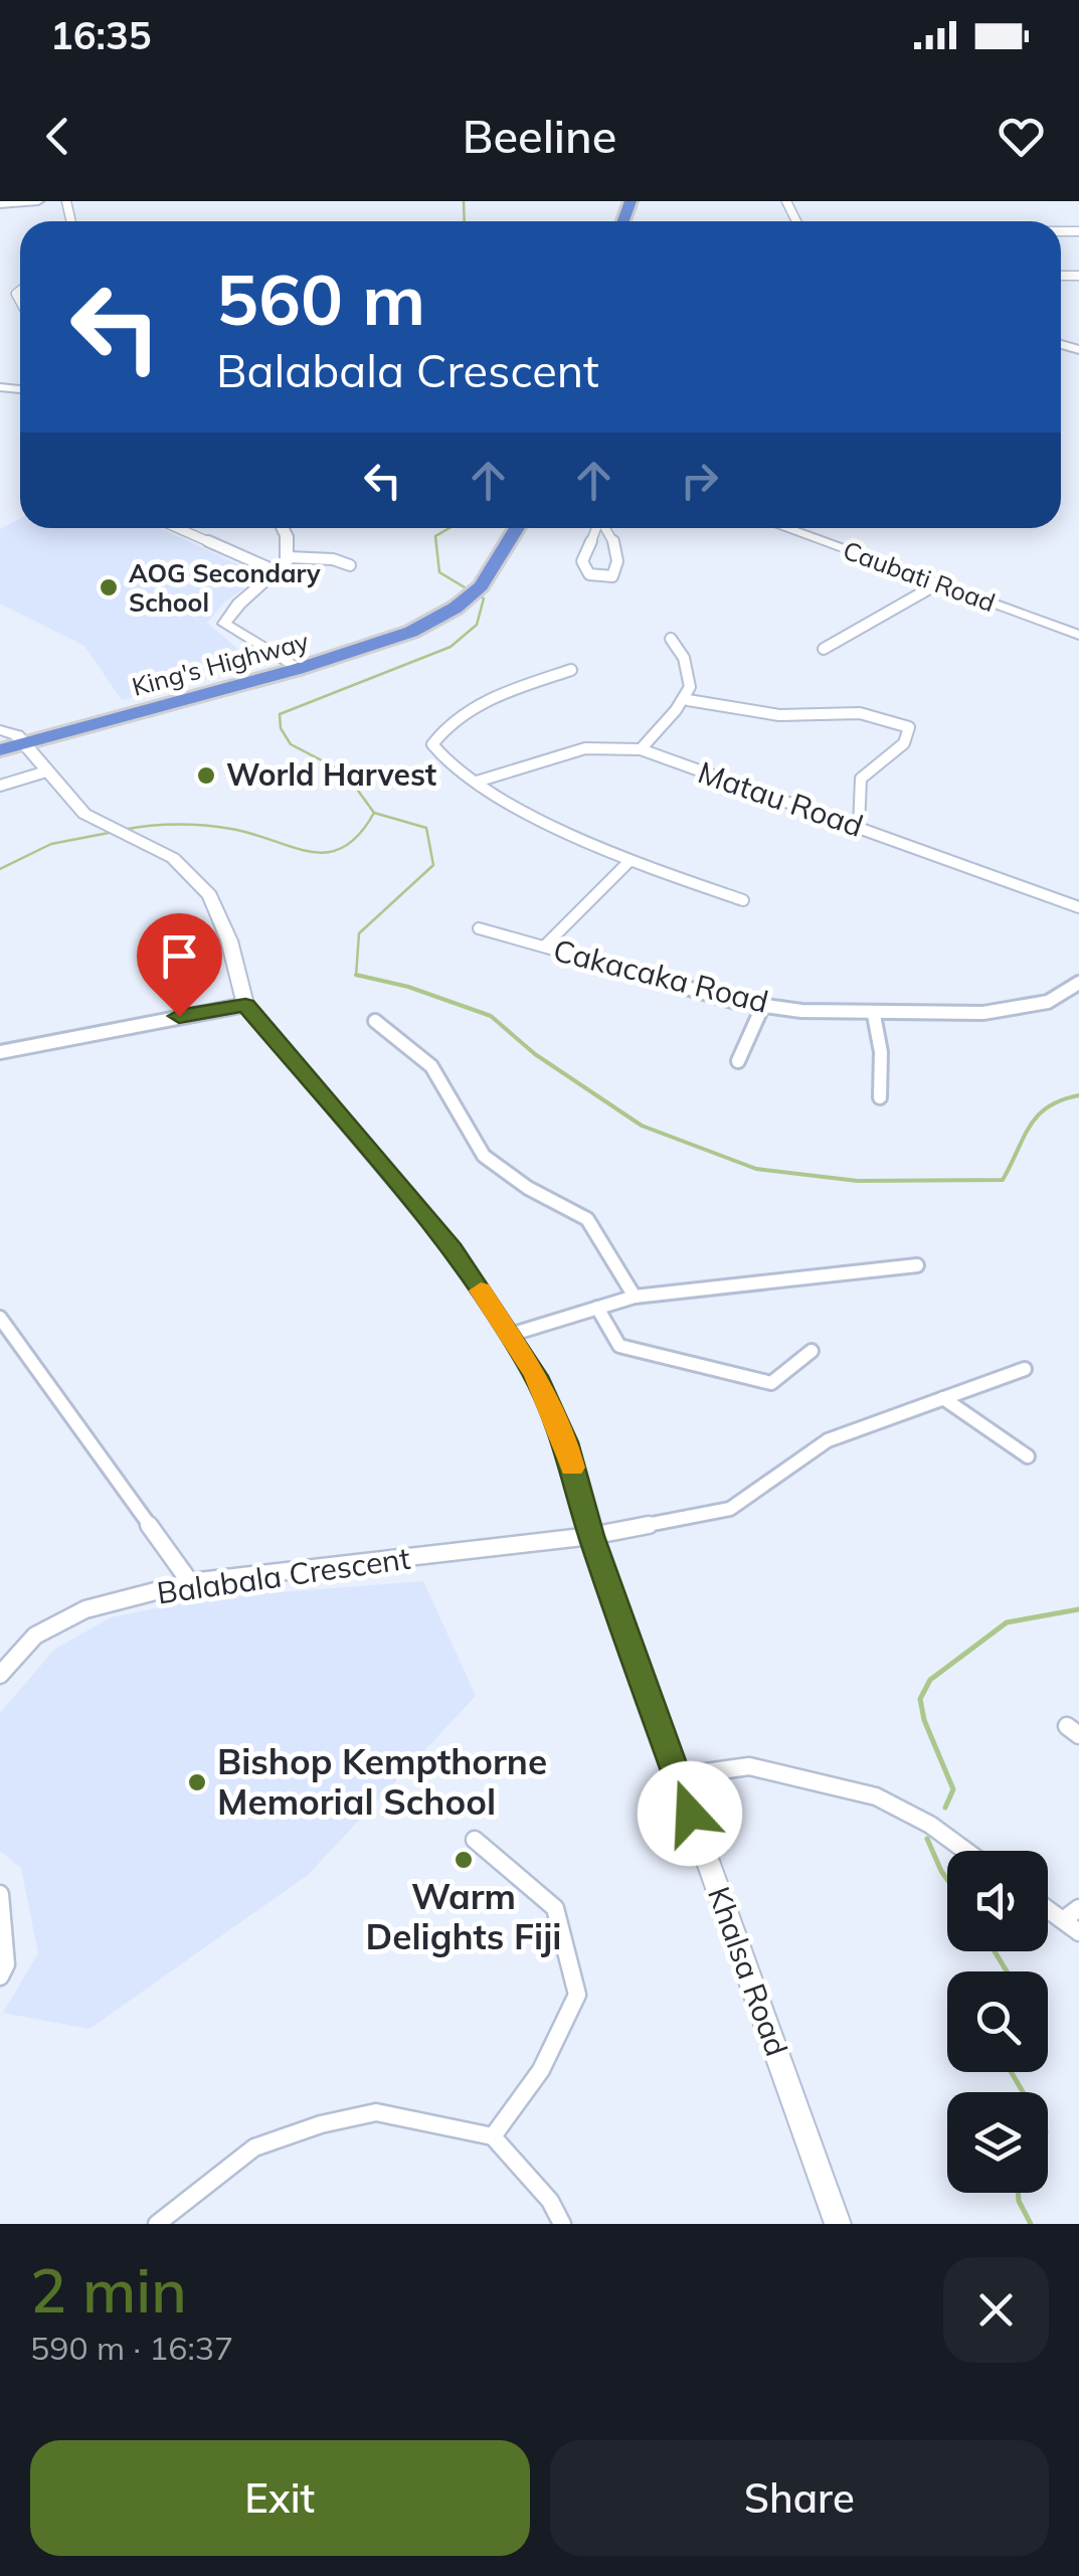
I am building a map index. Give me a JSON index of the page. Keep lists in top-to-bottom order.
{
  "streets": {
    "highway": ["King's Highway"],
    "main road": ["Caubati Road", "Khalsa Road"],
    "street": ["Matau Road", "Cakacaka Road", "Balabala Crescent"]
  },
  "crossings": [
    ["King's Highway", "Khalsa Road"],
    ["Balabala Crescent", "Khalsa Road"]
  ],
  "places": [
    "AOG Secondary School",
    "World Harvest",
    "Bishop Kempthorne Memorial School",
    "Warm Delights Fiji"
  ],
  "page": {
    "status": "16:35",
    "header": "Beeline",
    "turn": ["560 m", "Balabala Crescent"],
    "heading": ["2 min", "590 m · 16:37"],
    "buttons": ["Exit", "Share"]
  }
}
